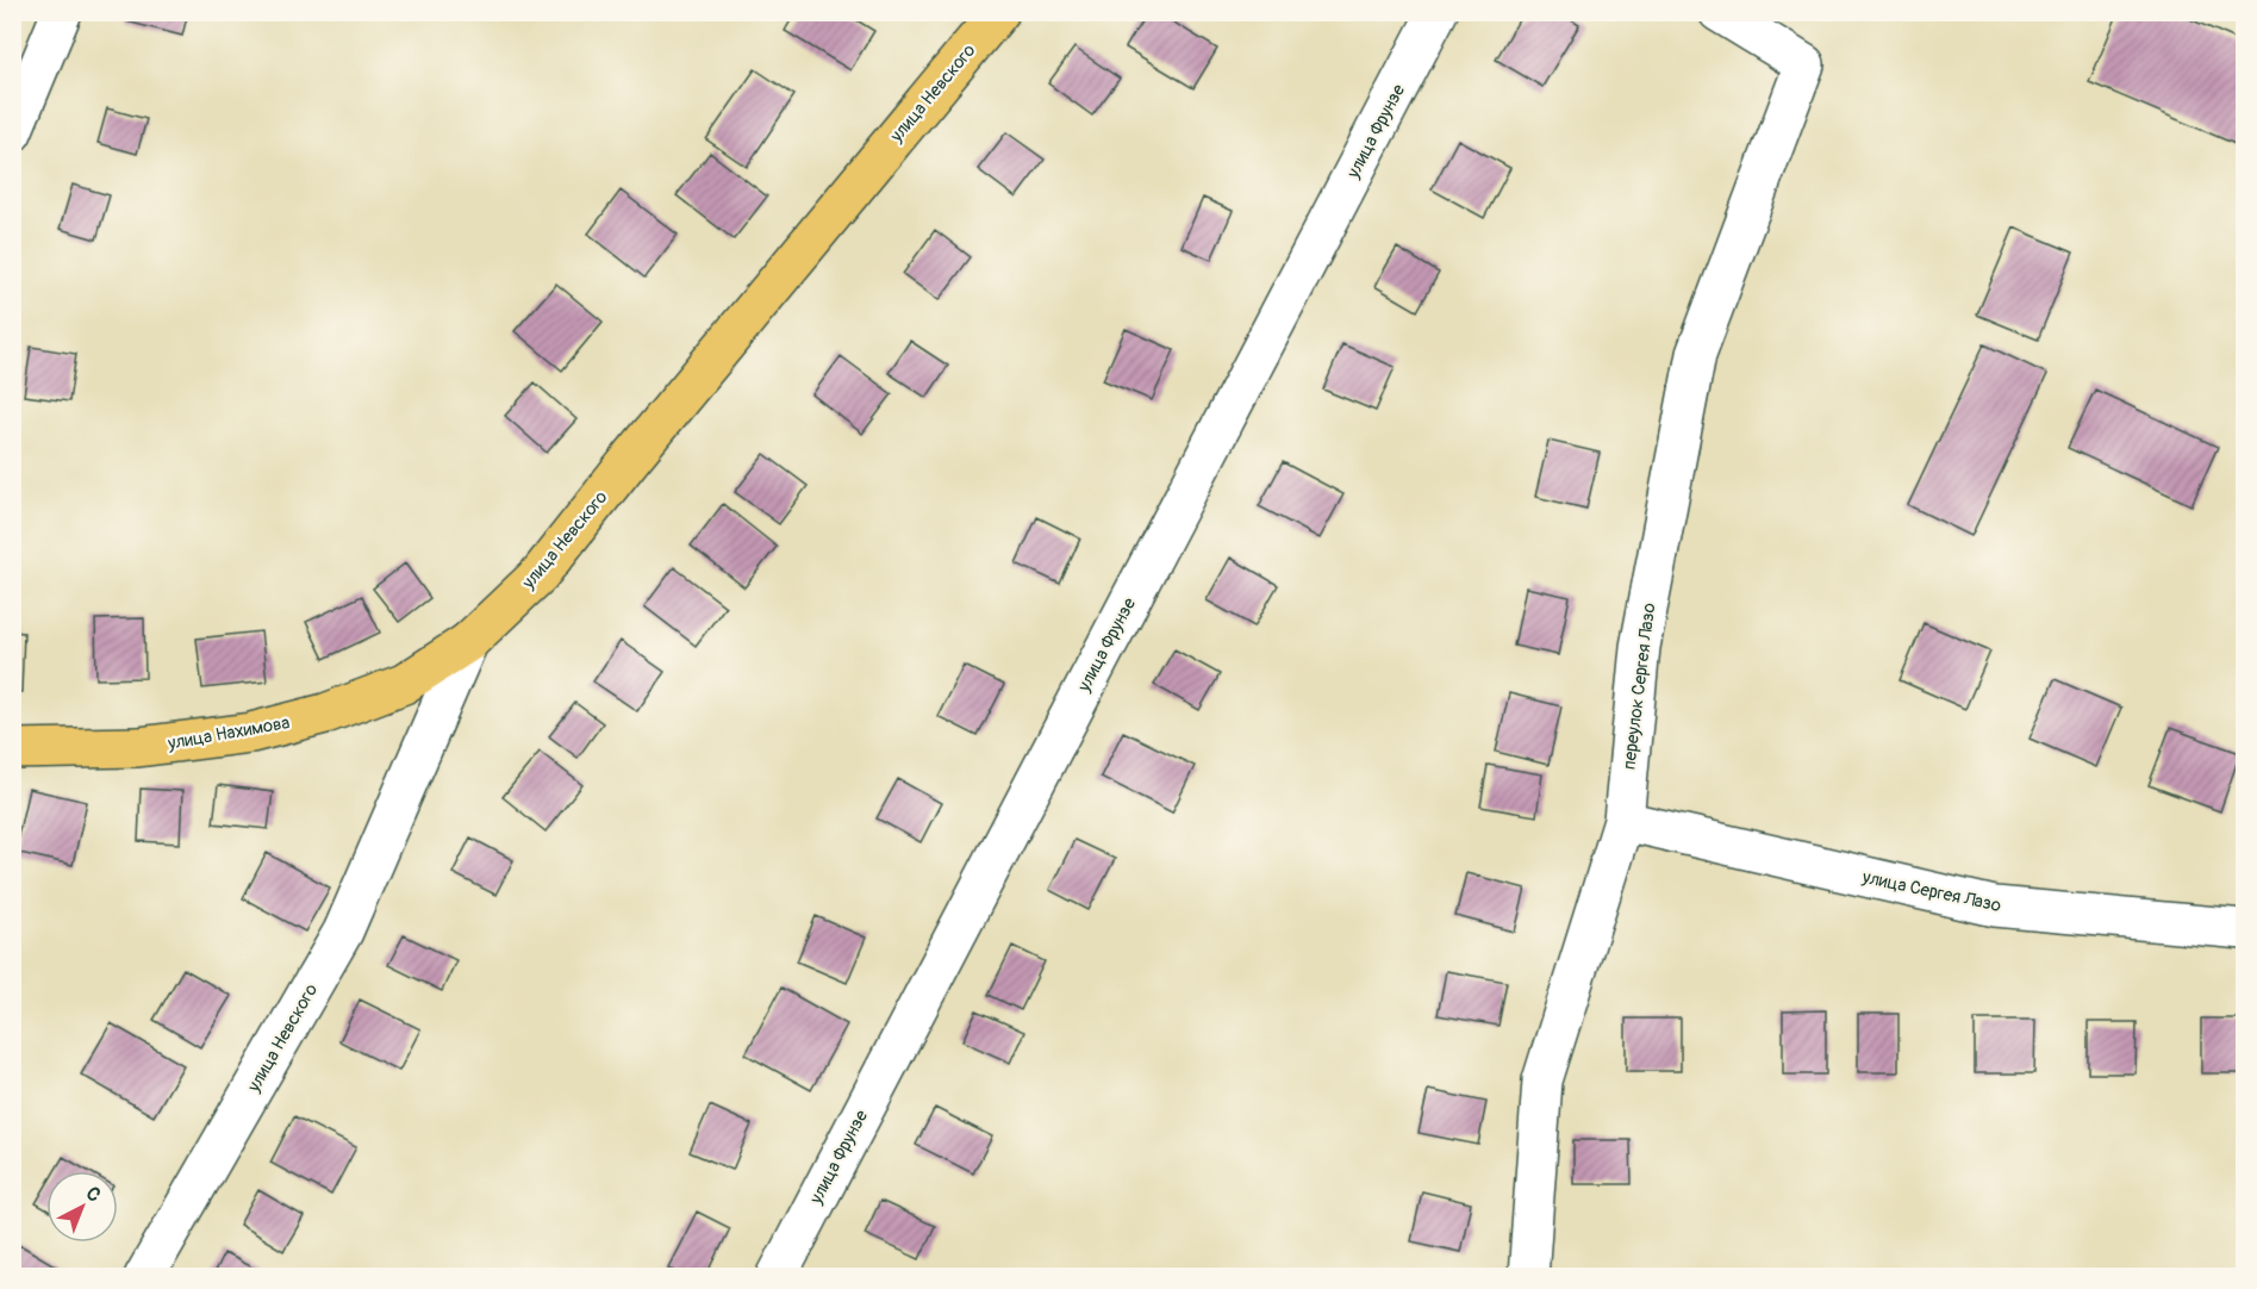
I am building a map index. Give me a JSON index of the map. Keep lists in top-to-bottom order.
{
  "streets": {
    "main road": ["улица Невского", "улица Нахимова"],
    "street": ["улица Фрунзе", "переулок Сергея Лазо", "улица Сергея Лазо"]
  },
  "crossings": [
    ["улица Невского", "улица Нахимова"],
    ["переулок Сергея Лазо", "улица Сергея Лазо"]
  ],
  "north": "top right"
}
